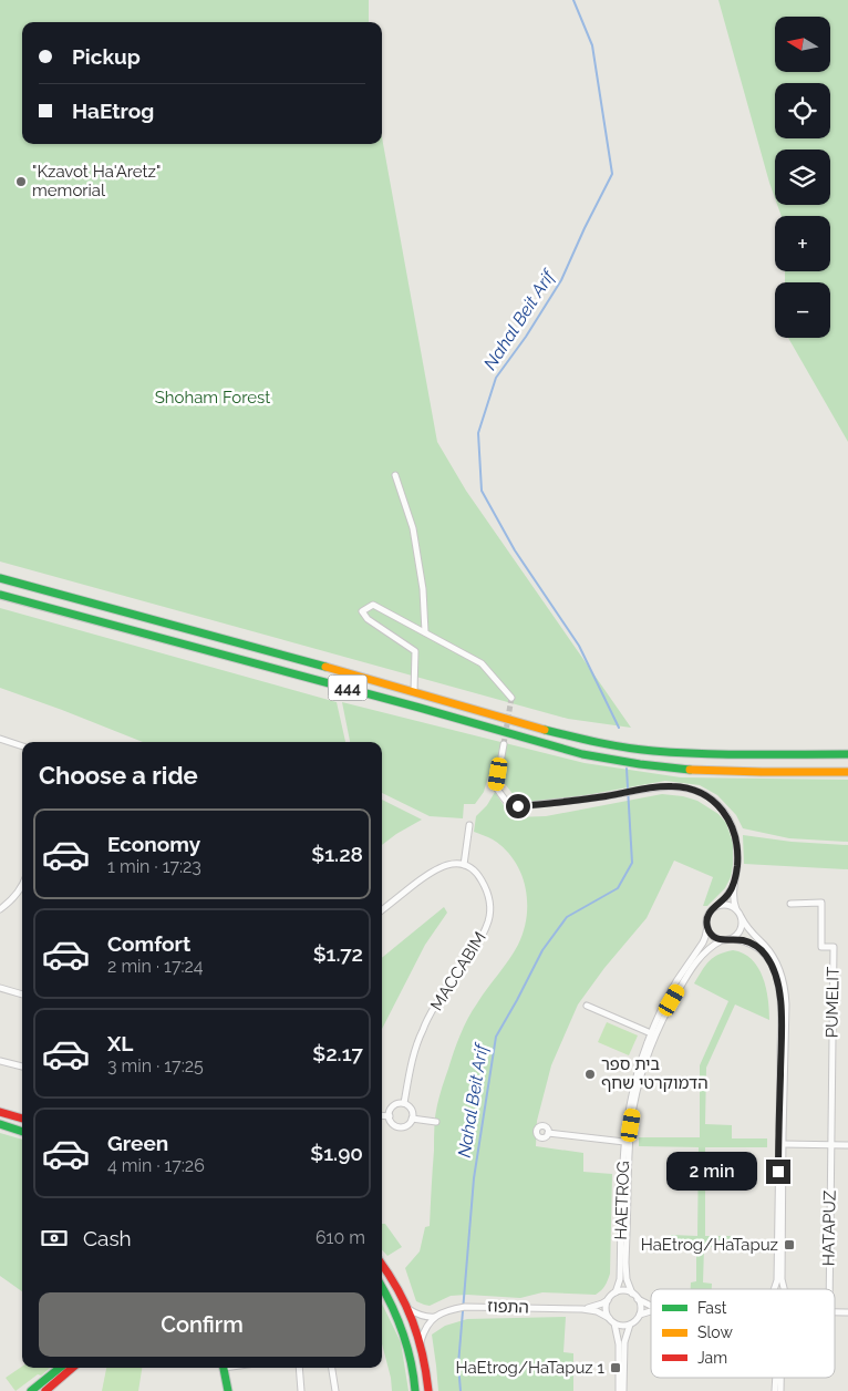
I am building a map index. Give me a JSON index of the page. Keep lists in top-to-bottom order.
{
  "streets": {
    "main road": ["444"],
    "street": [
      "MACCABIM",
      "PUMELIT",
      "HAETROG",
      "HATAPUZ",
      "התפוז"
    ]
  },
  "crossings": [
    ["PUMELIT", "HATAPUZ"],
    ["HAETROG", "התפוז"]
  ],
  "water": ["Nahal Beit Arif"],
  "parks": ["Shoham Forest"],
  "places": {
    "other": ["\"Kzavot Ha'Aretz\" memorial", "בית ספר הדמוקרטי שחף"],
    "transit": ["HaEtrog/HaTapuz", "HaEtrog/HaTapuz 1"]
  },
  "legend": ["Fast", "Slow", "Jam"],
  "north": "left",
  "page": {
    "map_buttons": ["+", "−"],
    "banner": ["Pickup", "HaEtrog"],
    "heading": "Choose a ride",
    "list": [
      {
        "name": "Economy",
        "note": "1 min · 17:23",
        "value": "$1.28"
      },
      {
        "name": "Comfort",
        "note": "2 min · 17:24",
        "value": "$1.72"
      },
      {
        "name": "XL",
        "note": "3 min · 17:25",
        "value": "$2.17"
      },
      {
        "name": "Green",
        "note": "4 min · 17:26",
        "value": "$1.90"
      }
    ],
    "bubble": "2 min",
    "pay": ["Cash", "610 m"],
    "buttons": "Confirm"
  }
}
